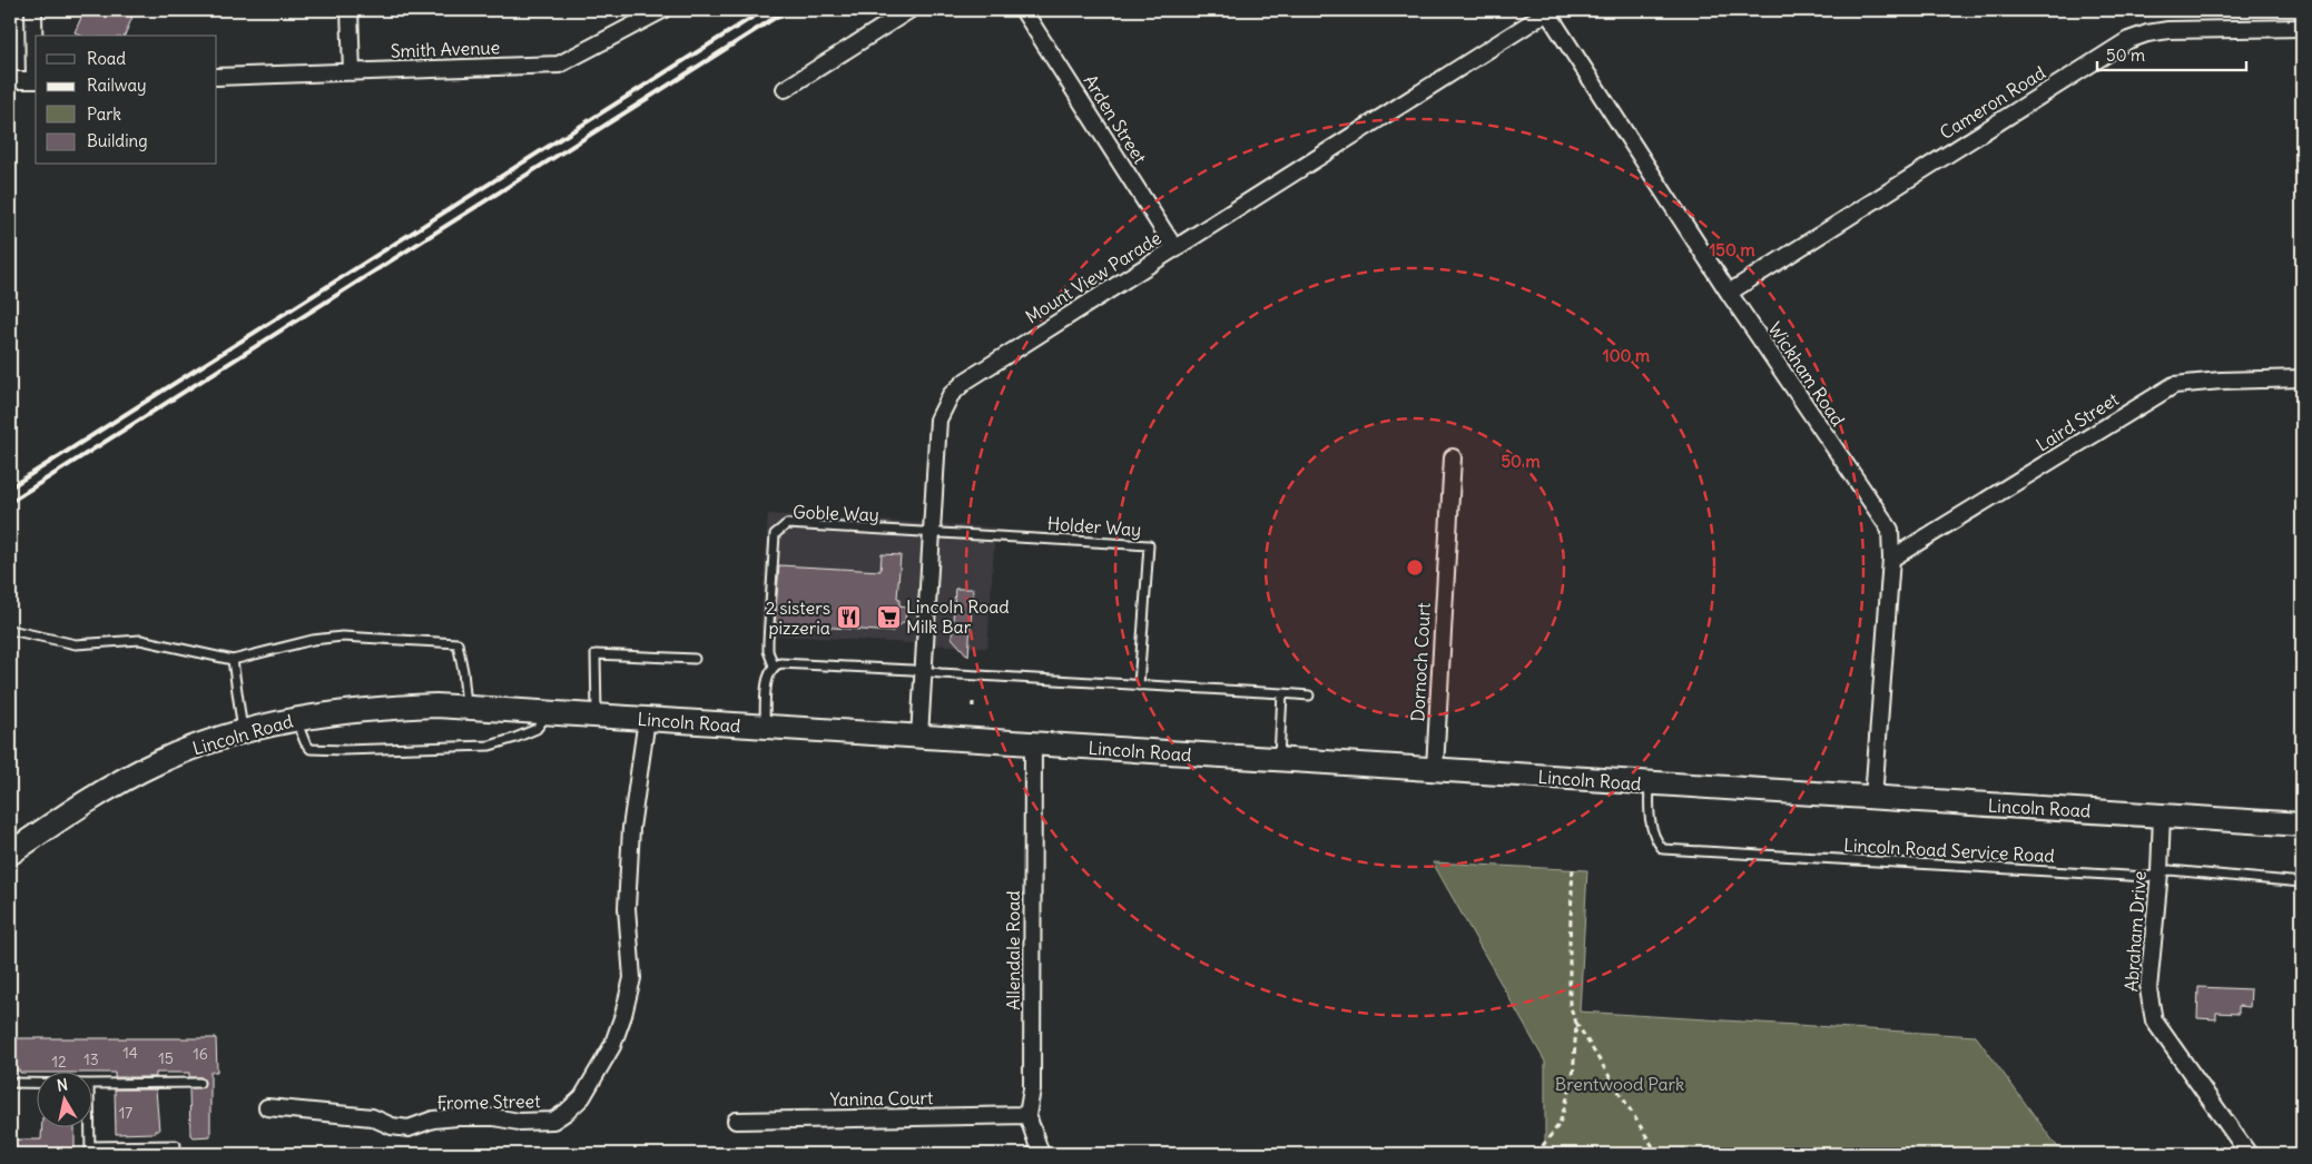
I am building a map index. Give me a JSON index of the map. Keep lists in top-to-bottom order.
{
  "streets": {
    "main road": ["Lincoln Road"],
    "street": [
      "Smith Avenue",
      "Cameron Road",
      "Arden Street",
      "Mount View Parade",
      "Wickham Road",
      "Laird Street",
      "Dornoch Court",
      "Abraham Drive",
      "Allendale Road",
      "Yanina Court",
      "Frome Street"
    ],
    "lane": ["Goble Way", "Holder Way", "Lincoln Road Service Road"]
  },
  "crossings": [
    ["Cameron Road", "Wickham Road"],
    ["Arden Street", "Mount View Parade"],
    ["Mount View Parade", "Wickham Road"],
    ["Mount View Parade", "Goble Way"],
    ["Mount View Parade", "Holder Way"],
    ["Mount View Parade", "Lincoln Road"],
    ["Wickham Road", "Laird Street"],
    ["Wickham Road", "Lincoln Road"],
    ["Goble Way", "Holder Way"],
    ["Dornoch Court", "Lincoln Road"],
    ["Lincoln Road", "Lincoln Road Service Road"],
    ["Lincoln Road", "Abraham Drive"],
    ["Lincoln Road", "Allendale Road"],
    ["Lincoln Road", "Frome Street"],
    ["Lincoln Road Service Road", "Abraham Drive"],
    ["Allendale Road", "Yanina Court"]
  ],
  "parks": ["Brentwood Park"],
  "places": {
    "supermarket": ["Lincoln Road Milk Bar"],
    "restaurant": ["2 sisters pizzeria"]
  },
  "house_numbers": [
    "14",
    "16",
    "15",
    "13",
    "12",
    "17"
  ],
  "legend": [
    "Road",
    "Railway",
    "Park",
    "Building"
  ],
  "scale_bar": "50 m",
  "north": "top",
  "rings": ["150 m", "100 m", "50 m"]
}
